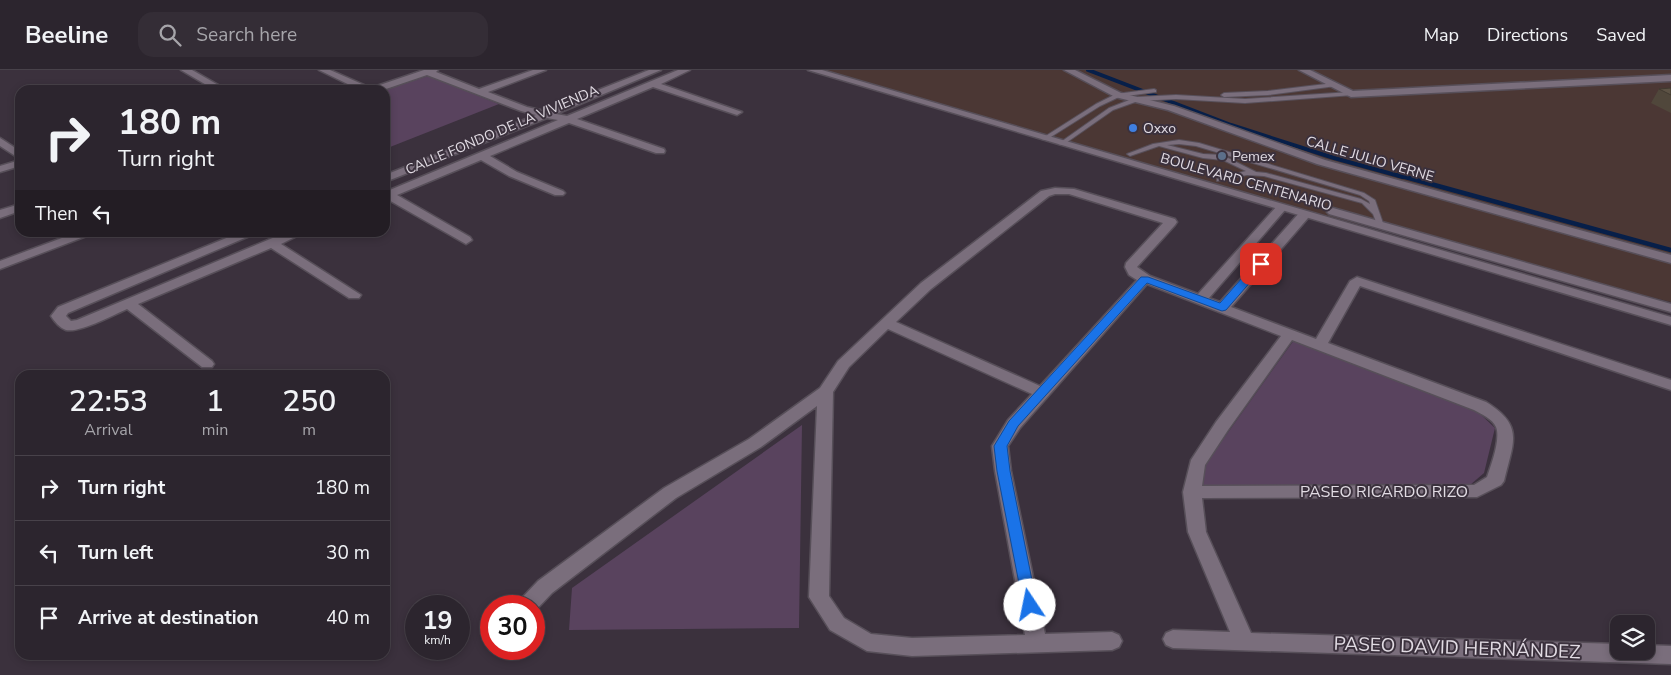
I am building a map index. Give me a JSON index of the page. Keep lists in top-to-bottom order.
{
  "streets": {
    "street": [
      "CALLE FONDO DE LA VIVIENDA",
      "CALLE JULIO VERNE",
      "BOULEVARD CENTENARIO",
      "PASEO RICARDO RIZO",
      "PASEO DAVID HERNÁNDEZ"
    ]
  },
  "places": ["Oxxo", "Pemex"],
  "page": {
    "header": "Beeline",
    "search": "Search here",
    "nav": ["Map", "Directions", "Saved"],
    "turn": ["180 m", "Turn right"],
    "then": "Then",
    "eta": [
      "22:53",
      "Arrival",
      "1",
      "min",
      "250",
      "m"
    ],
    "list": [
      {
        "name": "Turn right",
        "value": "180 m"
      },
      {
        "name": "Turn left",
        "value": "30 m"
      },
      {
        "name": "Arrive at destination",
        "value": "40 m"
      }
    ],
    "speed": "19 km/h",
    "limit": "30"
  }
}
